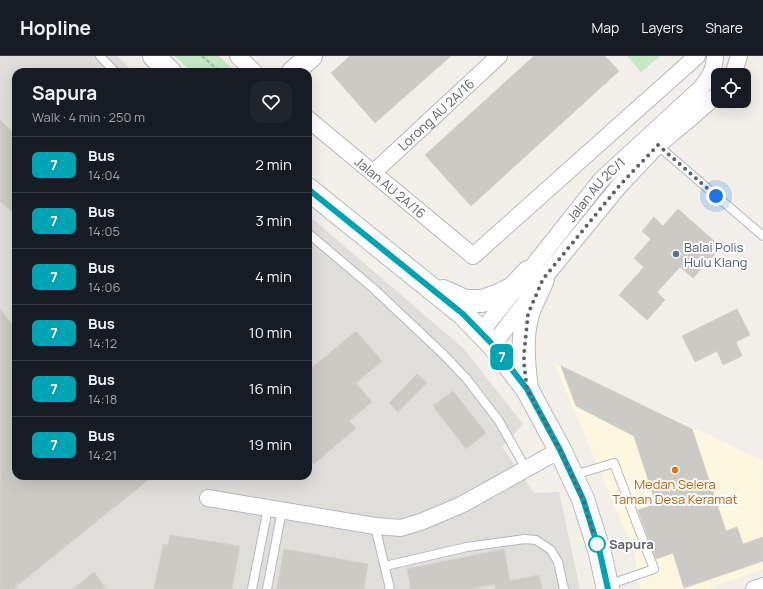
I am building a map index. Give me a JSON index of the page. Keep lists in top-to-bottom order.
{
  "streets": {
    "street": ["Lorong AU 2A/16", "Jalan AU 2A/16", "Jalan AU 2C/1"]
  },
  "crossings": [
    ["Lorong AU 2A/16", "Jalan AU 2A/16"]
  ],
  "places": ["Balai Polis Hulu Klang", "Medan Selera Taman Desa Keramat", "Sapura"],
  "lines": ["bus line 7"],
  "page": {
    "header": "Hopline",
    "nav": ["Map", "Layers", "Share"],
    "on_map": "7",
    "heading": ["Sapura", "Walk · 4 min · 250 m"],
    "list": [
      {
        "mark": "7",
        "name": "Bus",
        "note": "14:04",
        "value": "2 min"
      },
      {
        "mark": "7",
        "name": "Bus",
        "note": "14:05",
        "value": "3 min"
      },
      {
        "mark": "7",
        "name": "Bus",
        "note": "14:06",
        "value": "4 min"
      },
      {
        "mark": "7",
        "name": "Bus",
        "note": "14:12",
        "value": "10 min"
      },
      {
        "mark": "7",
        "name": "Bus",
        "note": "14:18",
        "value": "16 min"
      },
      {
        "mark": "7",
        "name": "Bus",
        "note": "14:21",
        "value": "19 min"
      }
    ]
  }
}
